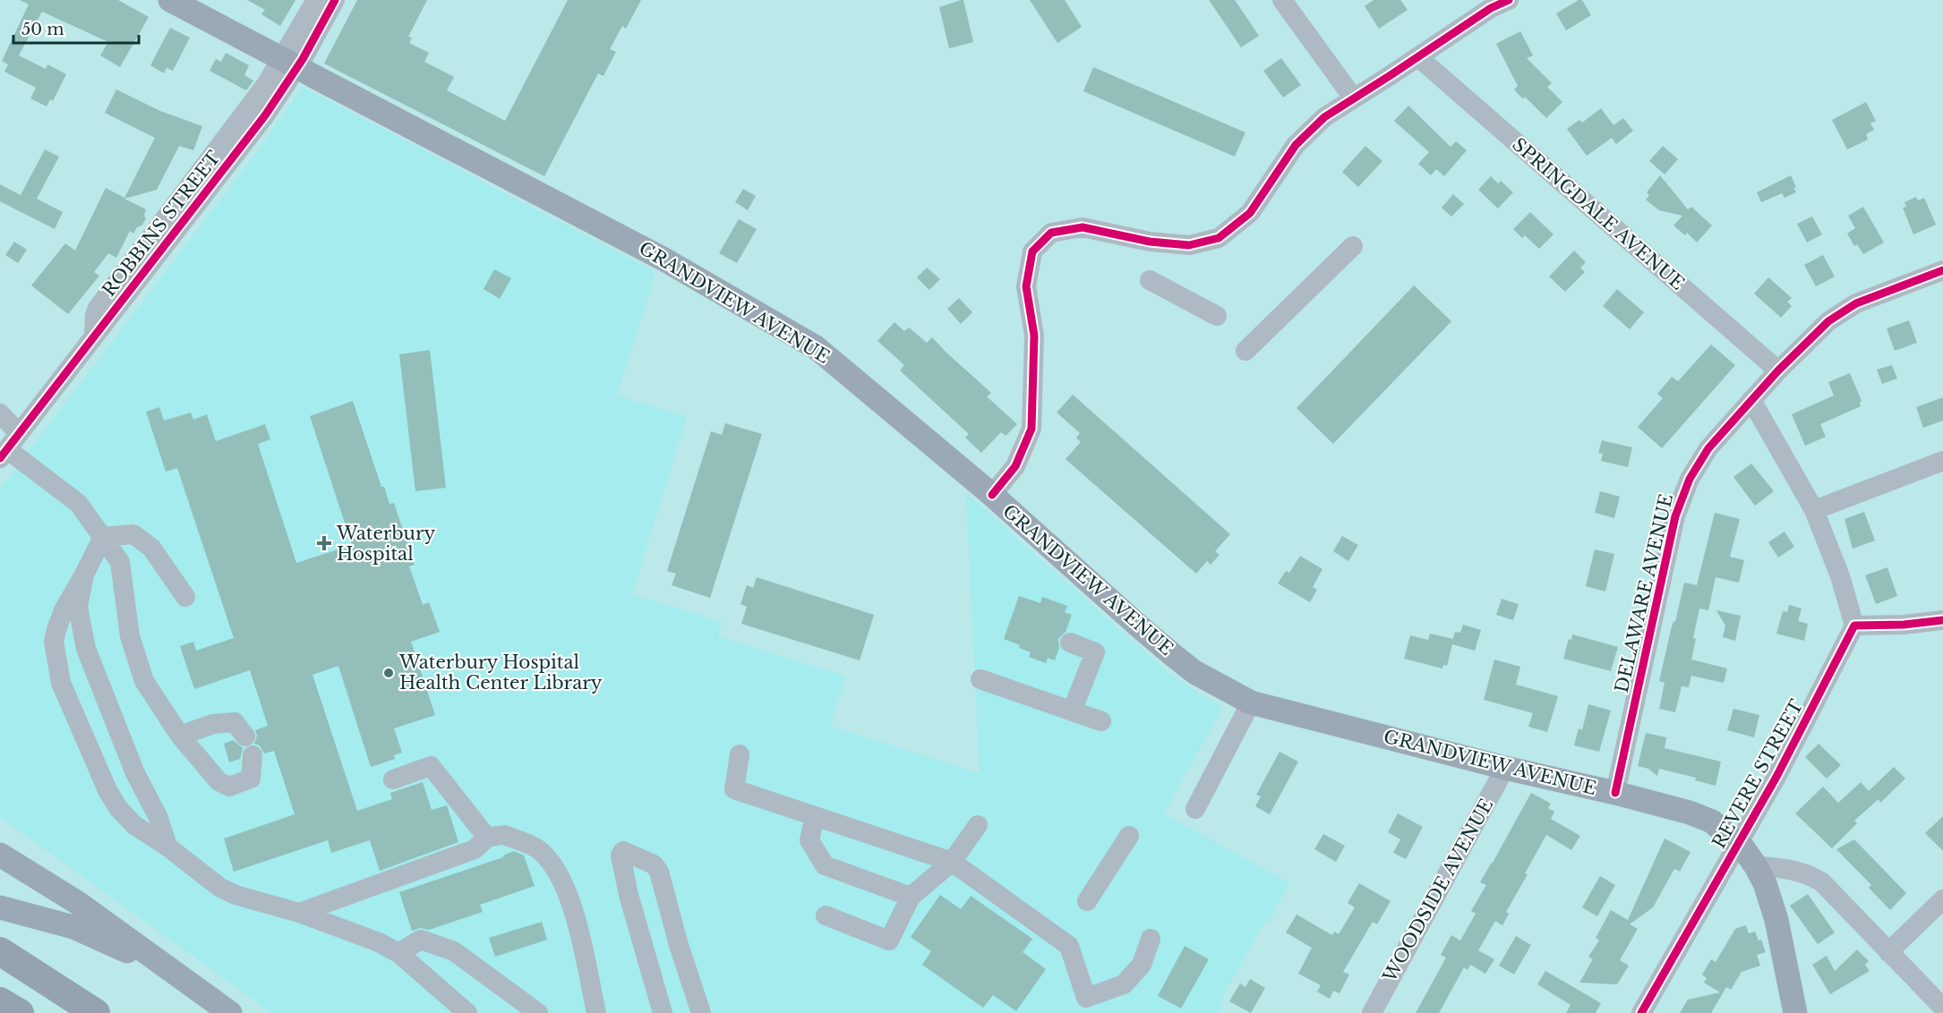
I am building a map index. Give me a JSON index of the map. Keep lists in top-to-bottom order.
{
  "streets": {
    "main road": ["GRANDVIEW AVENUE"],
    "street": [
      "SPRINGDALE AVENUE",
      "ROBBINS STREET",
      "DELAWARE AVENUE",
      "REVERE STREET",
      "WOODSIDE AVENUE"
    ]
  },
  "crossings": [
    ["SPRINGDALE AVENUE", "DELAWARE AVENUE"],
    ["ROBBINS STREET", "GRANDVIEW AVENUE"],
    ["GRANDVIEW AVENUE", "DELAWARE AVENUE"],
    ["GRANDVIEW AVENUE", "REVERE STREET"],
    ["GRANDVIEW AVENUE", "WOODSIDE AVENUE"]
  ],
  "places": {
    "health": ["Waterbury Hospital"],
    "other": ["Waterbury Hospital Health Center Library"]
  },
  "scale_bar": "50 m"
}
